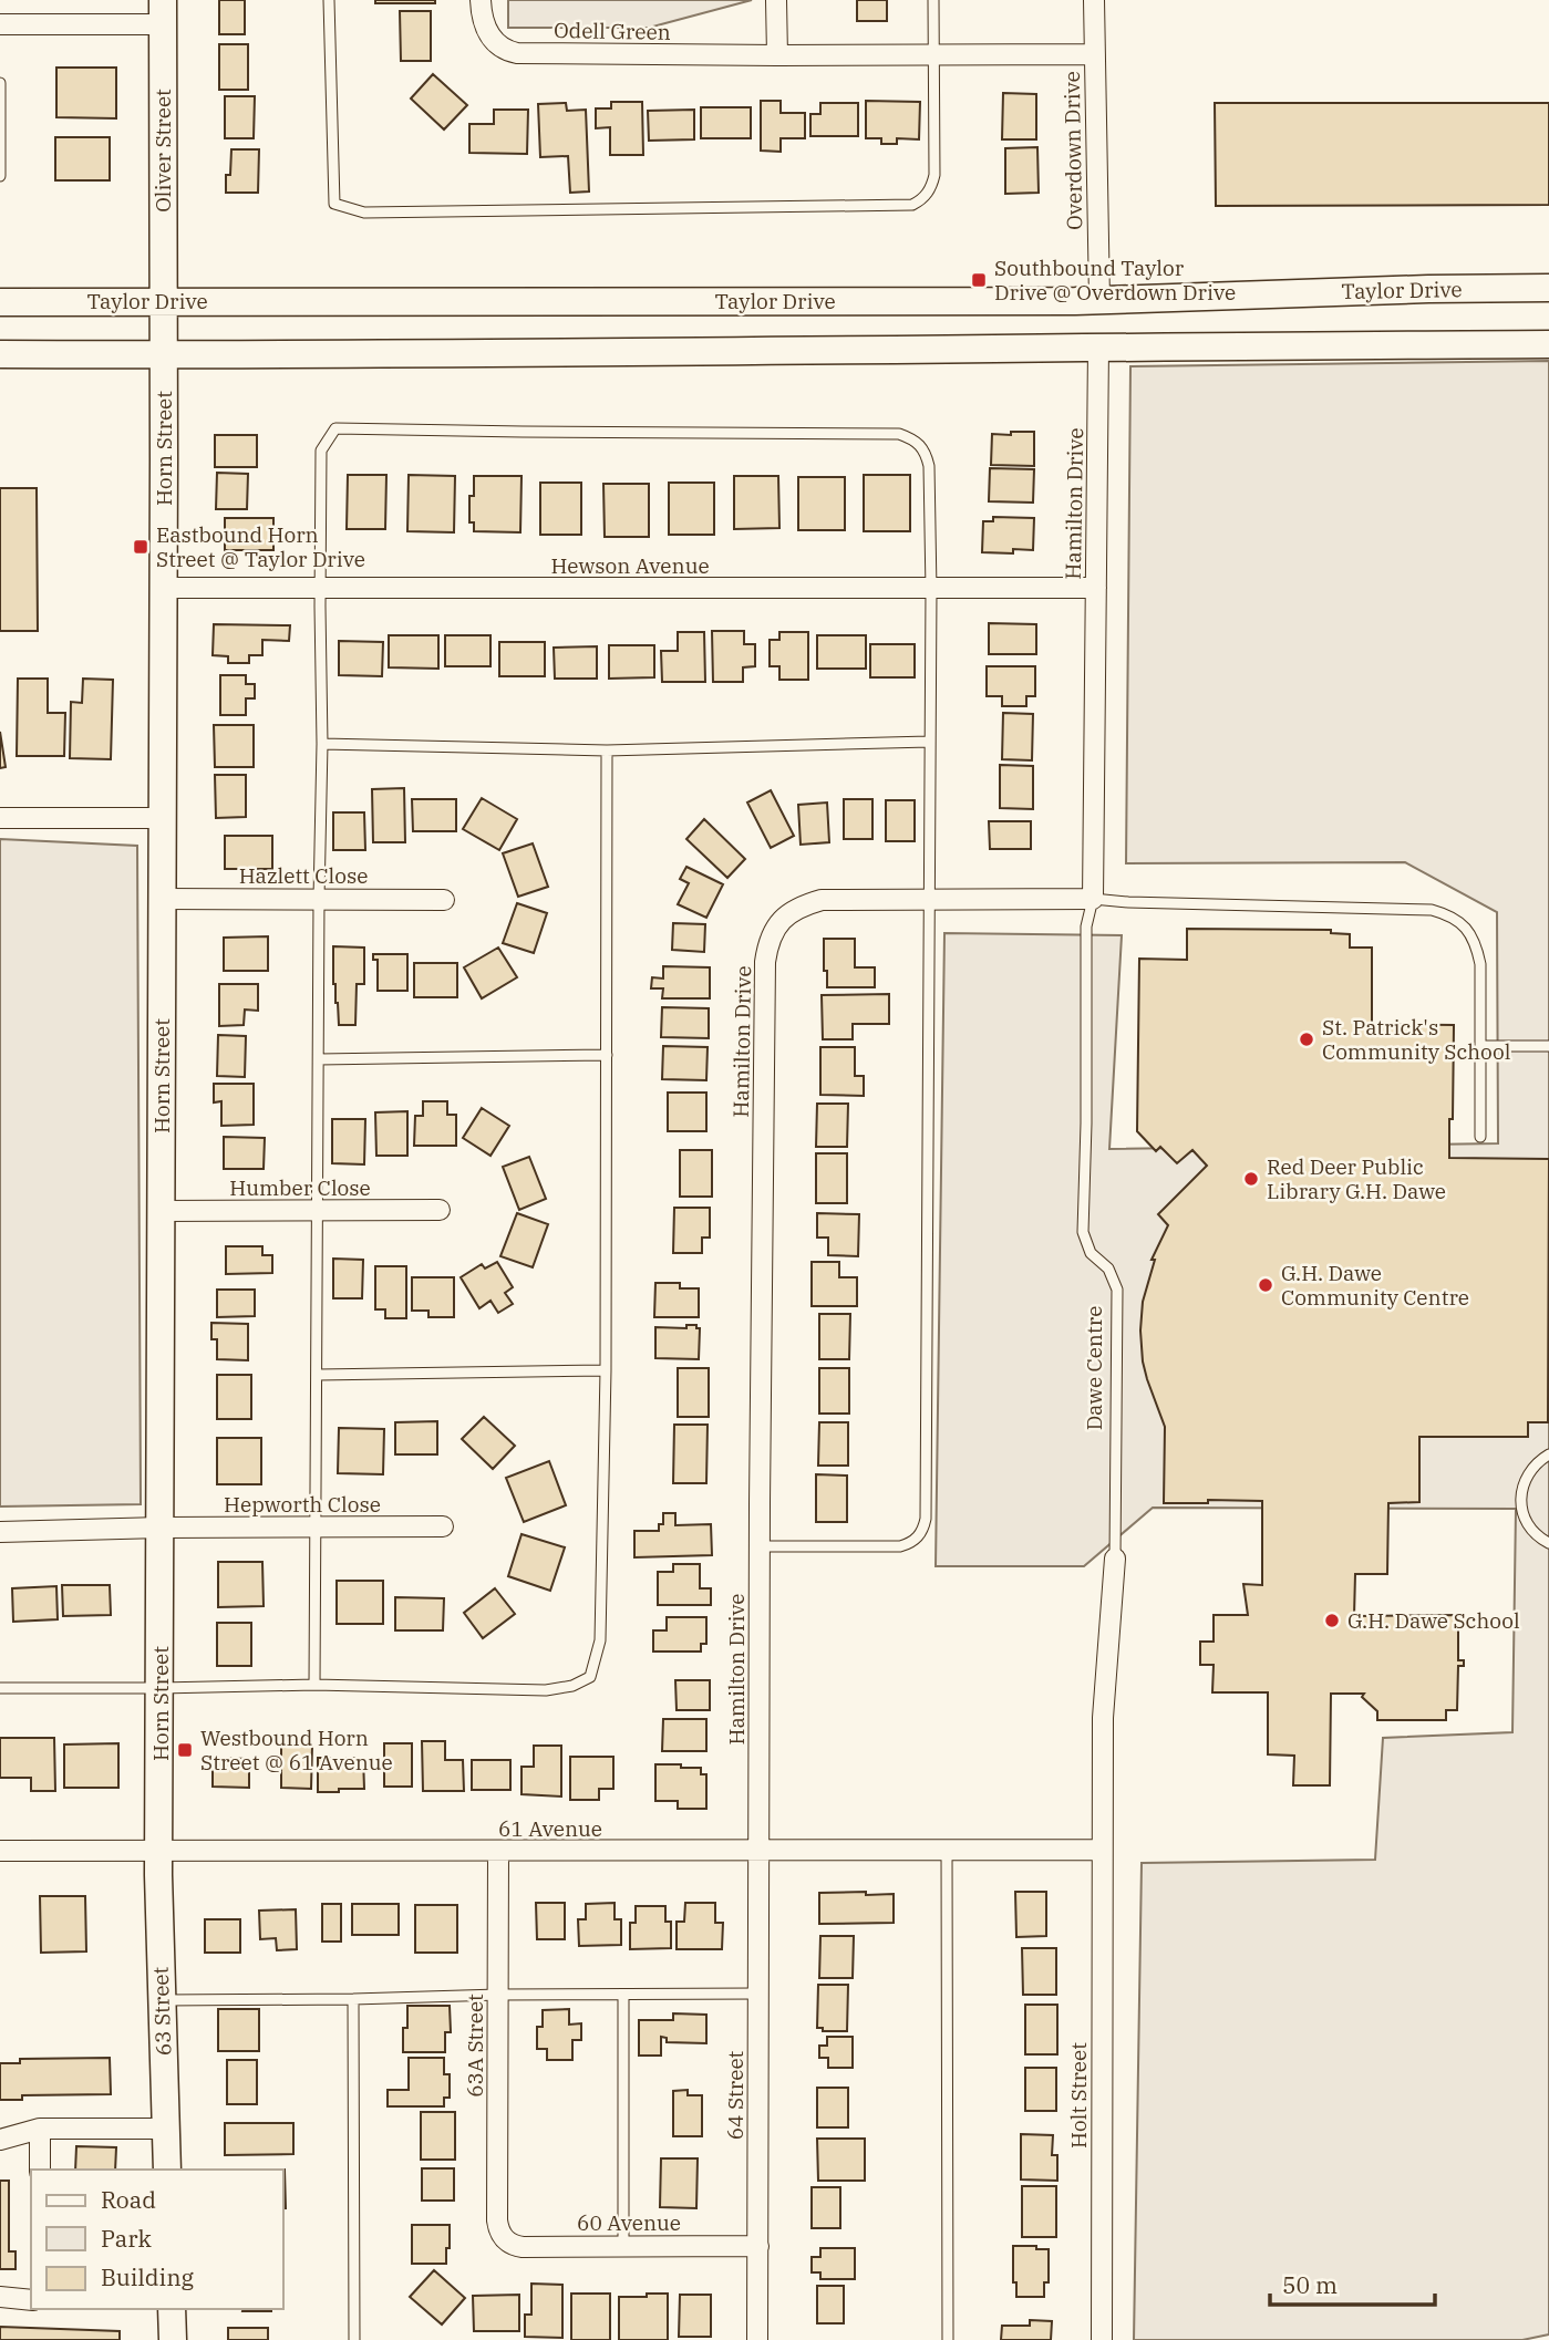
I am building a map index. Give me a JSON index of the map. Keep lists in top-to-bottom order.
{
  "streets": {
    "main road": [
      "Oliver Street",
      "Taylor Drive",
      "Horn Street",
      "63 Street"
    ],
    "street": [
      "Odell Green",
      "Overdown Drive",
      "Hamilton Drive",
      "Hewson Avenue",
      "Hazlett Close",
      "Humber Close",
      "Dawe Centre",
      "Hepworth Close",
      "61 Avenue",
      "63A Street",
      "64 Street",
      "Holt Street",
      "60 Avenue"
    ]
  },
  "crossings": [
    ["Odell Green", "Overdown Drive"],
    ["Oliver Street", "Taylor Drive"],
    ["Oliver Street", "Horn Street"],
    ["Overdown Drive", "Taylor Drive"],
    ["Taylor Drive", "Horn Street"],
    ["Horn Street", "Hewson Avenue"],
    ["Horn Street", "Hazlett Close"],
    ["Horn Street", "Humber Close"],
    ["Horn Street", "Hepworth Close"],
    ["Horn Street", "61 Avenue"],
    ["Horn Street", "63 Street"],
    ["Hamilton Drive", "Hewson Avenue"],
    ["Hamilton Drive", "Dawe Centre"],
    ["Hamilton Drive", "61 Avenue"],
    ["Hamilton Drive", "64 Street"],
    ["Dawe Centre", "61 Avenue"],
    ["Dawe Centre", "Holt Street"],
    ["61 Avenue", "63 Street"],
    ["61 Avenue", "63A Street"],
    ["61 Avenue", "64 Street"],
    ["61 Avenue", "Holt Street"],
    ["63A Street", "60 Avenue"],
    ["64 Street", "60 Avenue"]
  ],
  "places": {
    "transit": ["Southbound Taylor Drive @ Overdown Drive", "Eastbound Horn Street @ Taylor Drive", "Westbound Horn Street @ 61 Avenue"],
    "other": [
      "St. Patrick's Community School",
      "Red Deer Public Library G.H. Dawe",
      "G.H. Dawe Community Centre",
      "G.H. Dawe School"
    ]
  },
  "legend": ["Road", "Park", "Building"],
  "scale_bar": "50 m"
}
